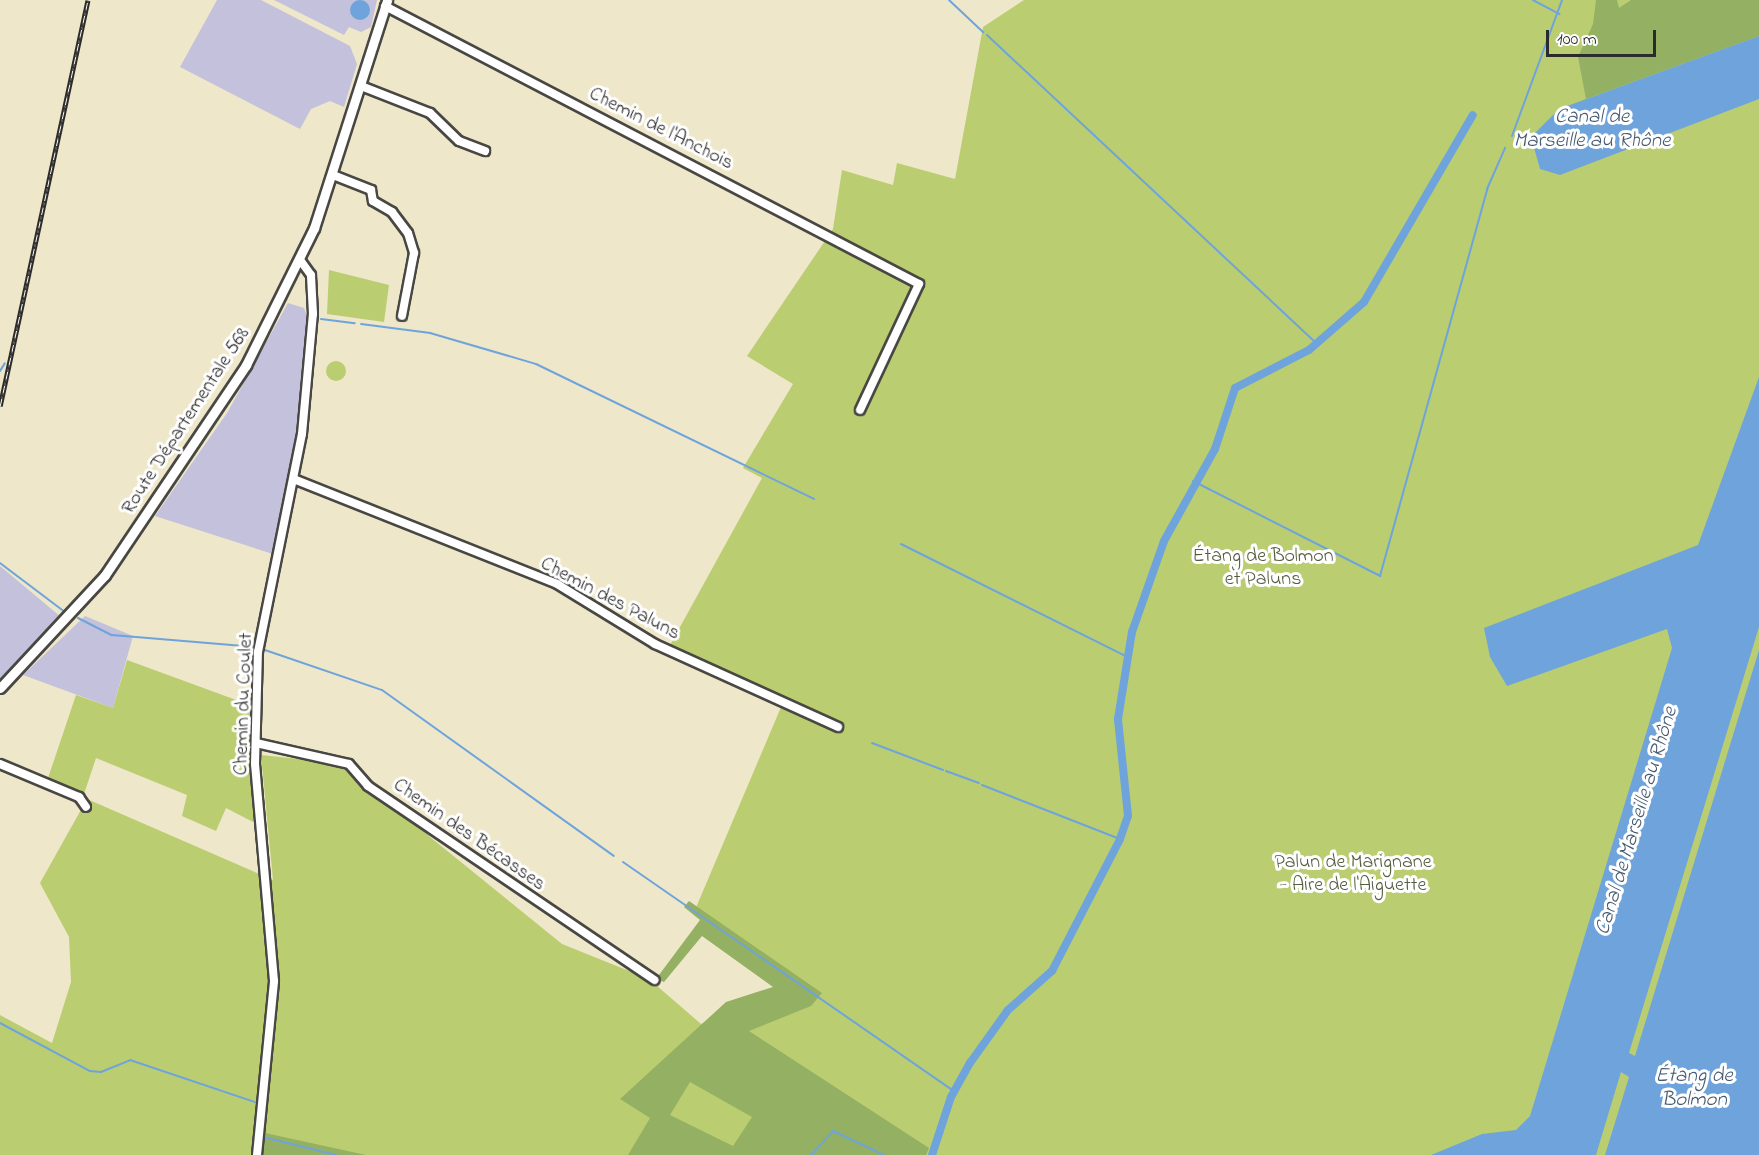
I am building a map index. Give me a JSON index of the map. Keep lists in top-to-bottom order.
{
  "streets": {
    "main road": ["Route Départementale 568"],
    "street": [
      "Chemin de l'Anchois",
      "Chemin des Paluns",
      "Chemin du Coulet",
      "Chemin des Bécasses"
    ]
  },
  "crossings": [
    ["Chemin de l'Anchois", "Route Départementale 568"],
    ["Route Départementale 568", "Chemin du Coulet"],
    ["Chemin des Paluns", "Chemin du Coulet"],
    ["Chemin du Coulet", "Chemin des Bécasses"]
  ],
  "water": ["Canal de Marseille au Rhône", "Étang de Bolmon"],
  "parks": ["Étang de Bolmon et Paluns", "Palun de Marignane - Aire de l'Aiguette"],
  "scale_bar": "100 m"
}
